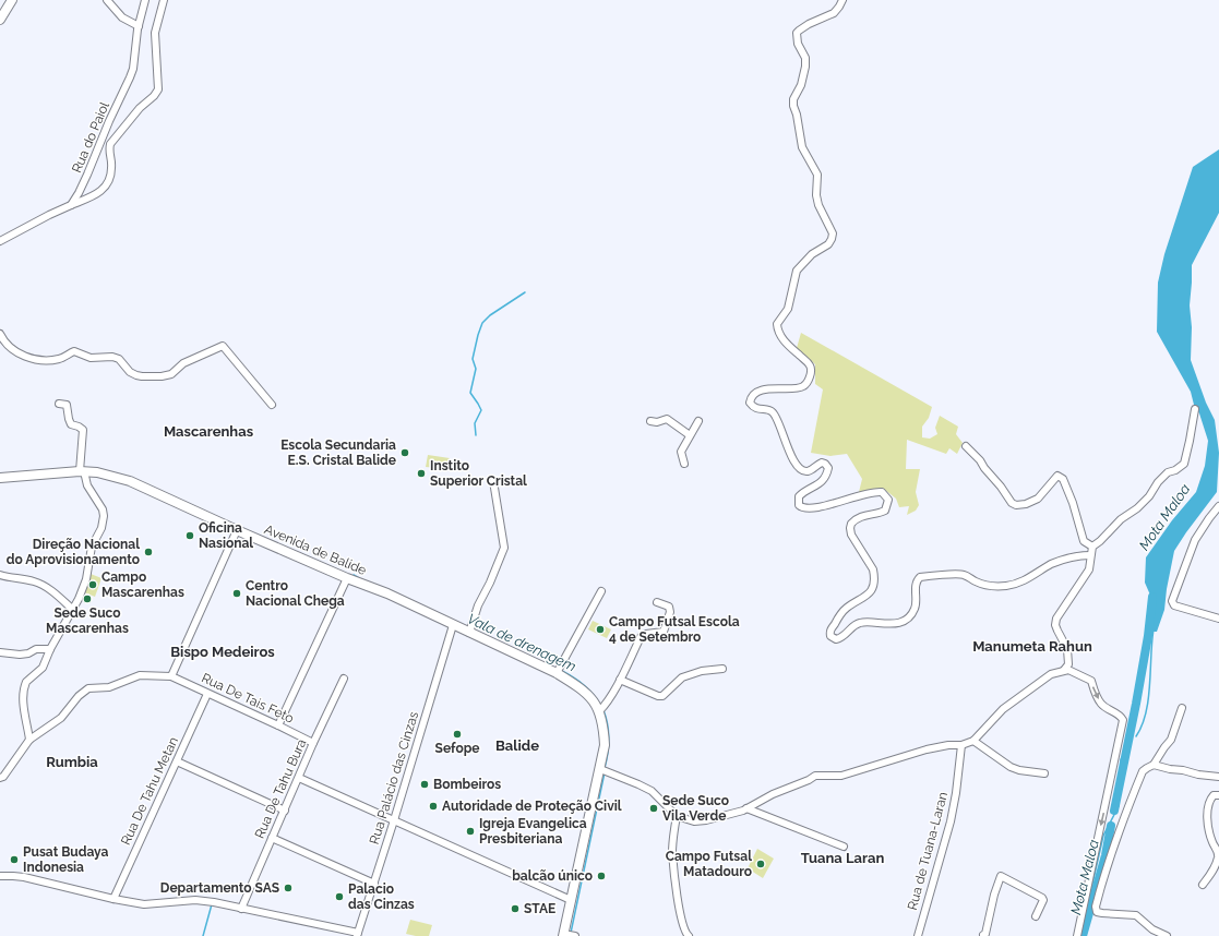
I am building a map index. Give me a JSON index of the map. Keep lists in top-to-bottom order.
{
  "streets": {
    "main road": ["Avenida de Balide"],
    "street": [
      "Rua do Paiol",
      "Rua De Tais Feto",
      "Rua Palácio das Cinzas",
      "Rua De Tahu Bura",
      "Rua De Tahu Metan",
      "Rua de Tuana-Laran"
    ]
  },
  "crossings": [
    ["Avenida de Balide", "Rua Palácio das Cinzas"],
    ["Rua De Tais Feto", "Rua De Tahu Bura"],
    ["Rua De Tais Feto", "Rua De Tahu Metan"]
  ],
  "districts": [
    "Mascarenhas",
    "Manumeta Rahun",
    "Bispo Medeiros",
    "Balide",
    "Rumbia",
    "Tuana Laran"
  ],
  "water": ["Mota Maloa", "Vala de drenagem"],
  "places": [
    "Escola Secundaria E.S. Cristal Balide",
    "Instito Superior Cristal",
    "Oficina Nasional",
    "Direção Nacional do Aprovisionamento",
    "Campo Mascarenhas",
    "Centro Nacional Chega",
    "Sede Suco Mascarenhas",
    "Campo Futsal Escola 4 de Setembro",
    "Sefope",
    "Bombeiros",
    "Autoridade de Proteção Civil",
    "Sede Suco Vila Verde",
    "Igreja Evangelica Presbiteriana",
    "Pusat Budaya Indonesia",
    "Campo Futsal Matadouro",
    "balcão único",
    "Departamento SAS",
    "Palacio das Cinzas",
    "STAE"
  ]
}
